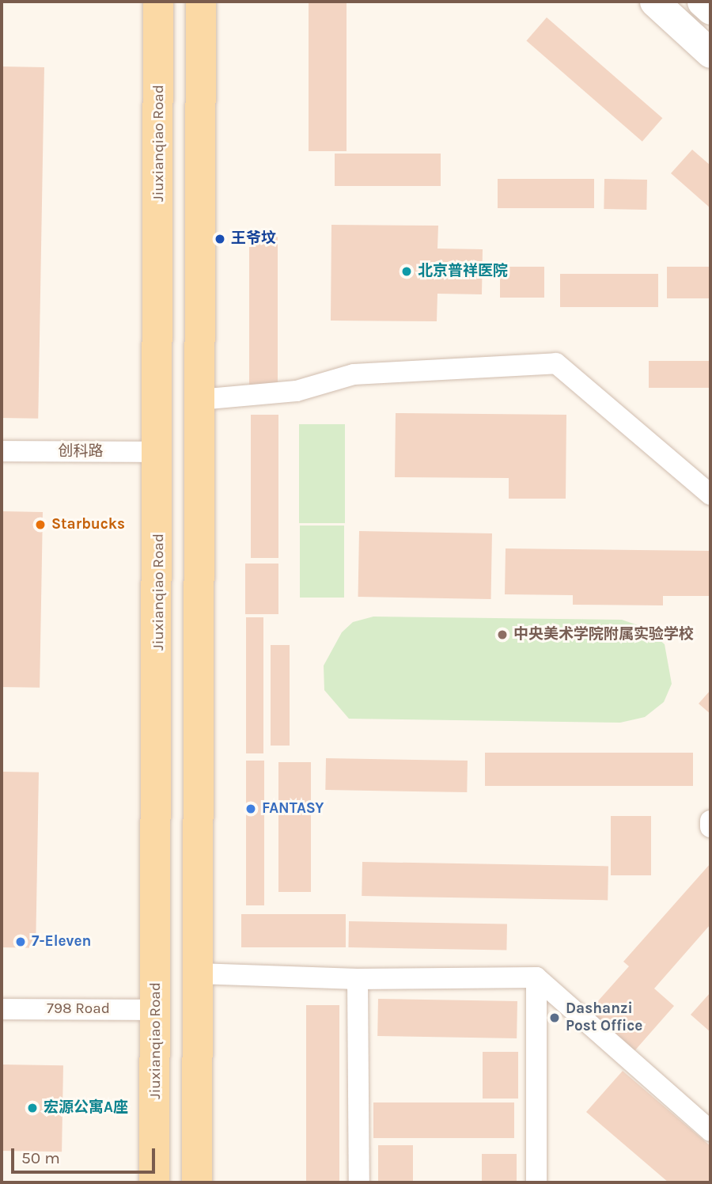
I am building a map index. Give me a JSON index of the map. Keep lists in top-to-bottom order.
{
  "streets": {
    "main road": ["Jiuxianqiao Road"],
    "street": ["创科路", "798 Road"]
  },
  "crossings": [
    ["Jiuxianqiao Road", "创科路"],
    ["Jiuxianqiao Road", "798 Road"]
  ],
  "places": [
    "王爷坟",
    "北京普祥医院",
    "Starbucks",
    "中央美术学院附属实验学校",
    "FANTASY",
    "7-Eleven",
    "Dashanzi Post Office",
    "宏源公寓A座"
  ],
  "scale_bar": "50 m"
}
